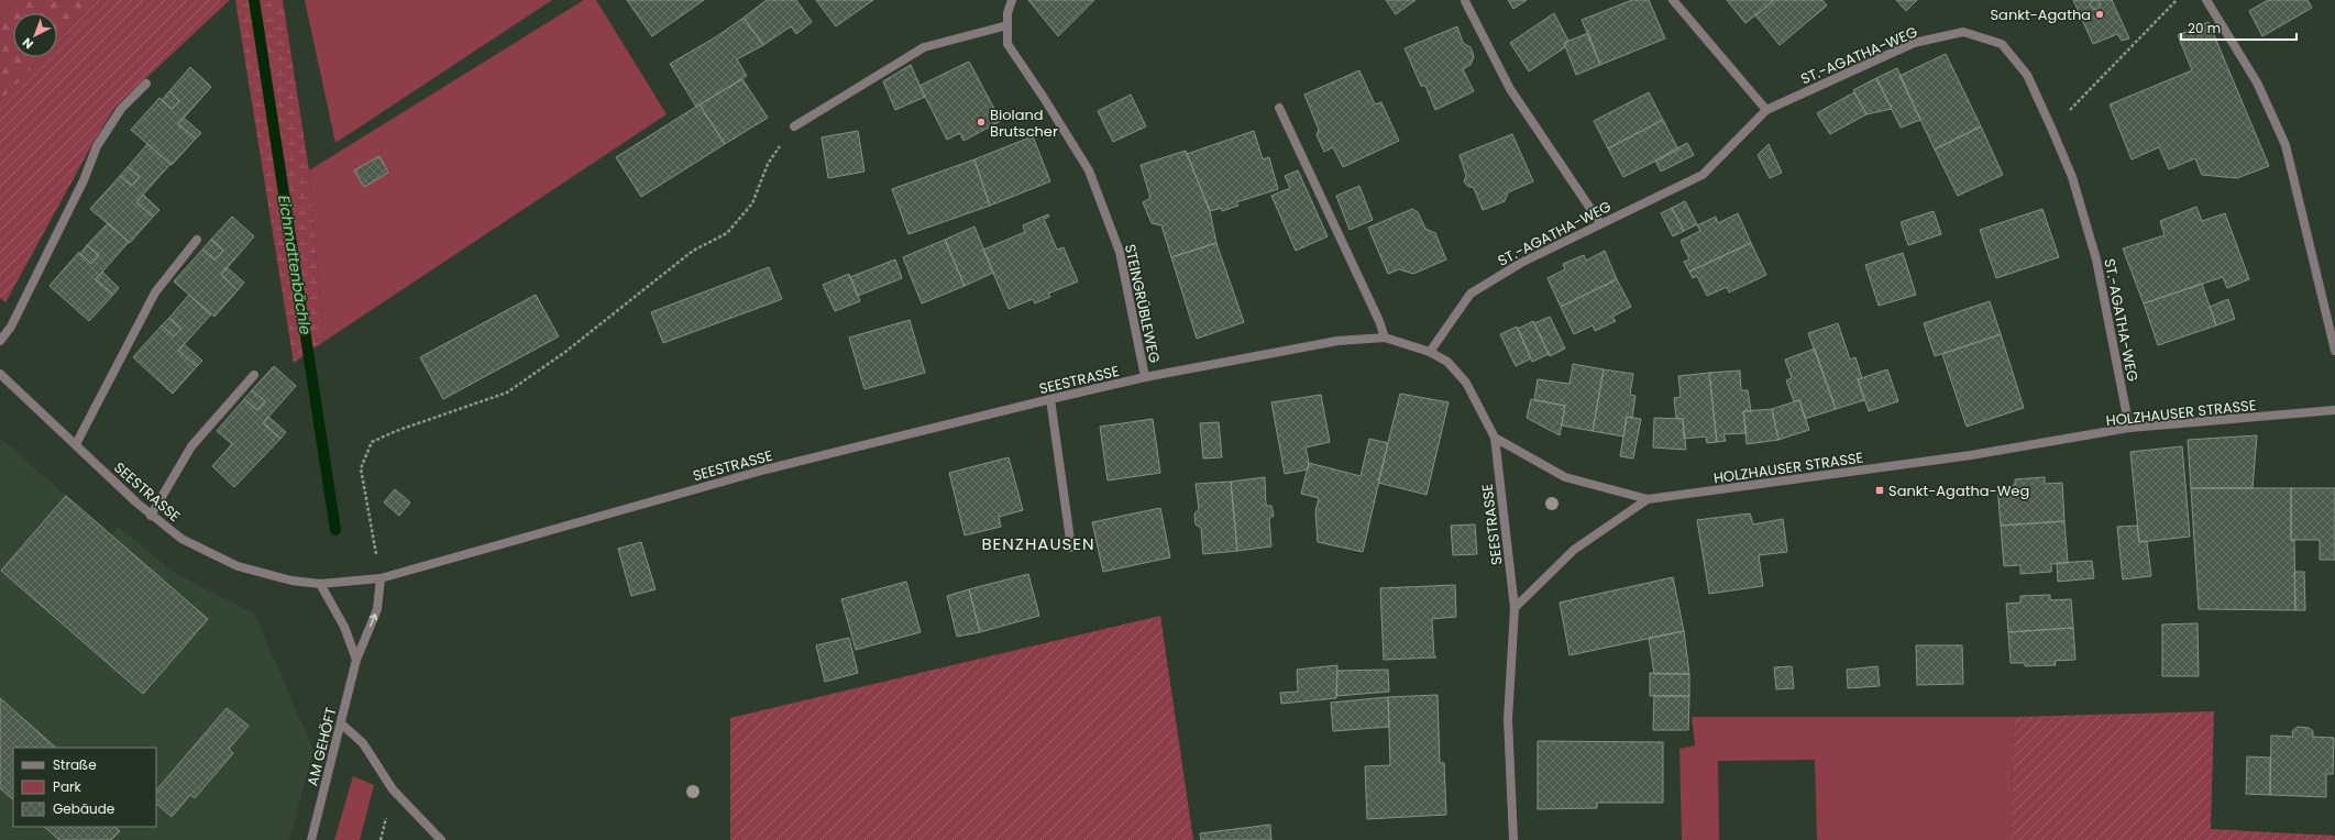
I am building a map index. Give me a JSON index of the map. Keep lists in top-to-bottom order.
{
  "streets": {
    "street": [
      "ST.-AGATHA-WEG",
      "STEINGRÜBLEWEG",
      "SEESTRASSE",
      "HOLZHAUSER STRASSE",
      "AM GEHÖFT"
    ]
  },
  "crossings": [
    ["ST.-AGATHA-WEG", "SEESTRASSE"],
    ["ST.-AGATHA-WEG", "HOLZHAUSER STRASSE"],
    ["STEINGRÜBLEWEG", "SEESTRASSE"],
    ["SEESTRASSE", "HOLZHAUSER STRASSE"],
    ["SEESTRASSE", "AM GEHÖFT"]
  ],
  "districts": ["BENZHAUSEN"],
  "water": ["Eichmattenbächle"],
  "places": {
    "other": ["Sankt-Agatha", "Bioland Brutscher"],
    "transit": ["Sankt-Agatha-Weg"]
  },
  "legend": ["Straße", "Park", "Gebäude"],
  "scale_bar": "20 m",
  "north": "bottom left"
}
